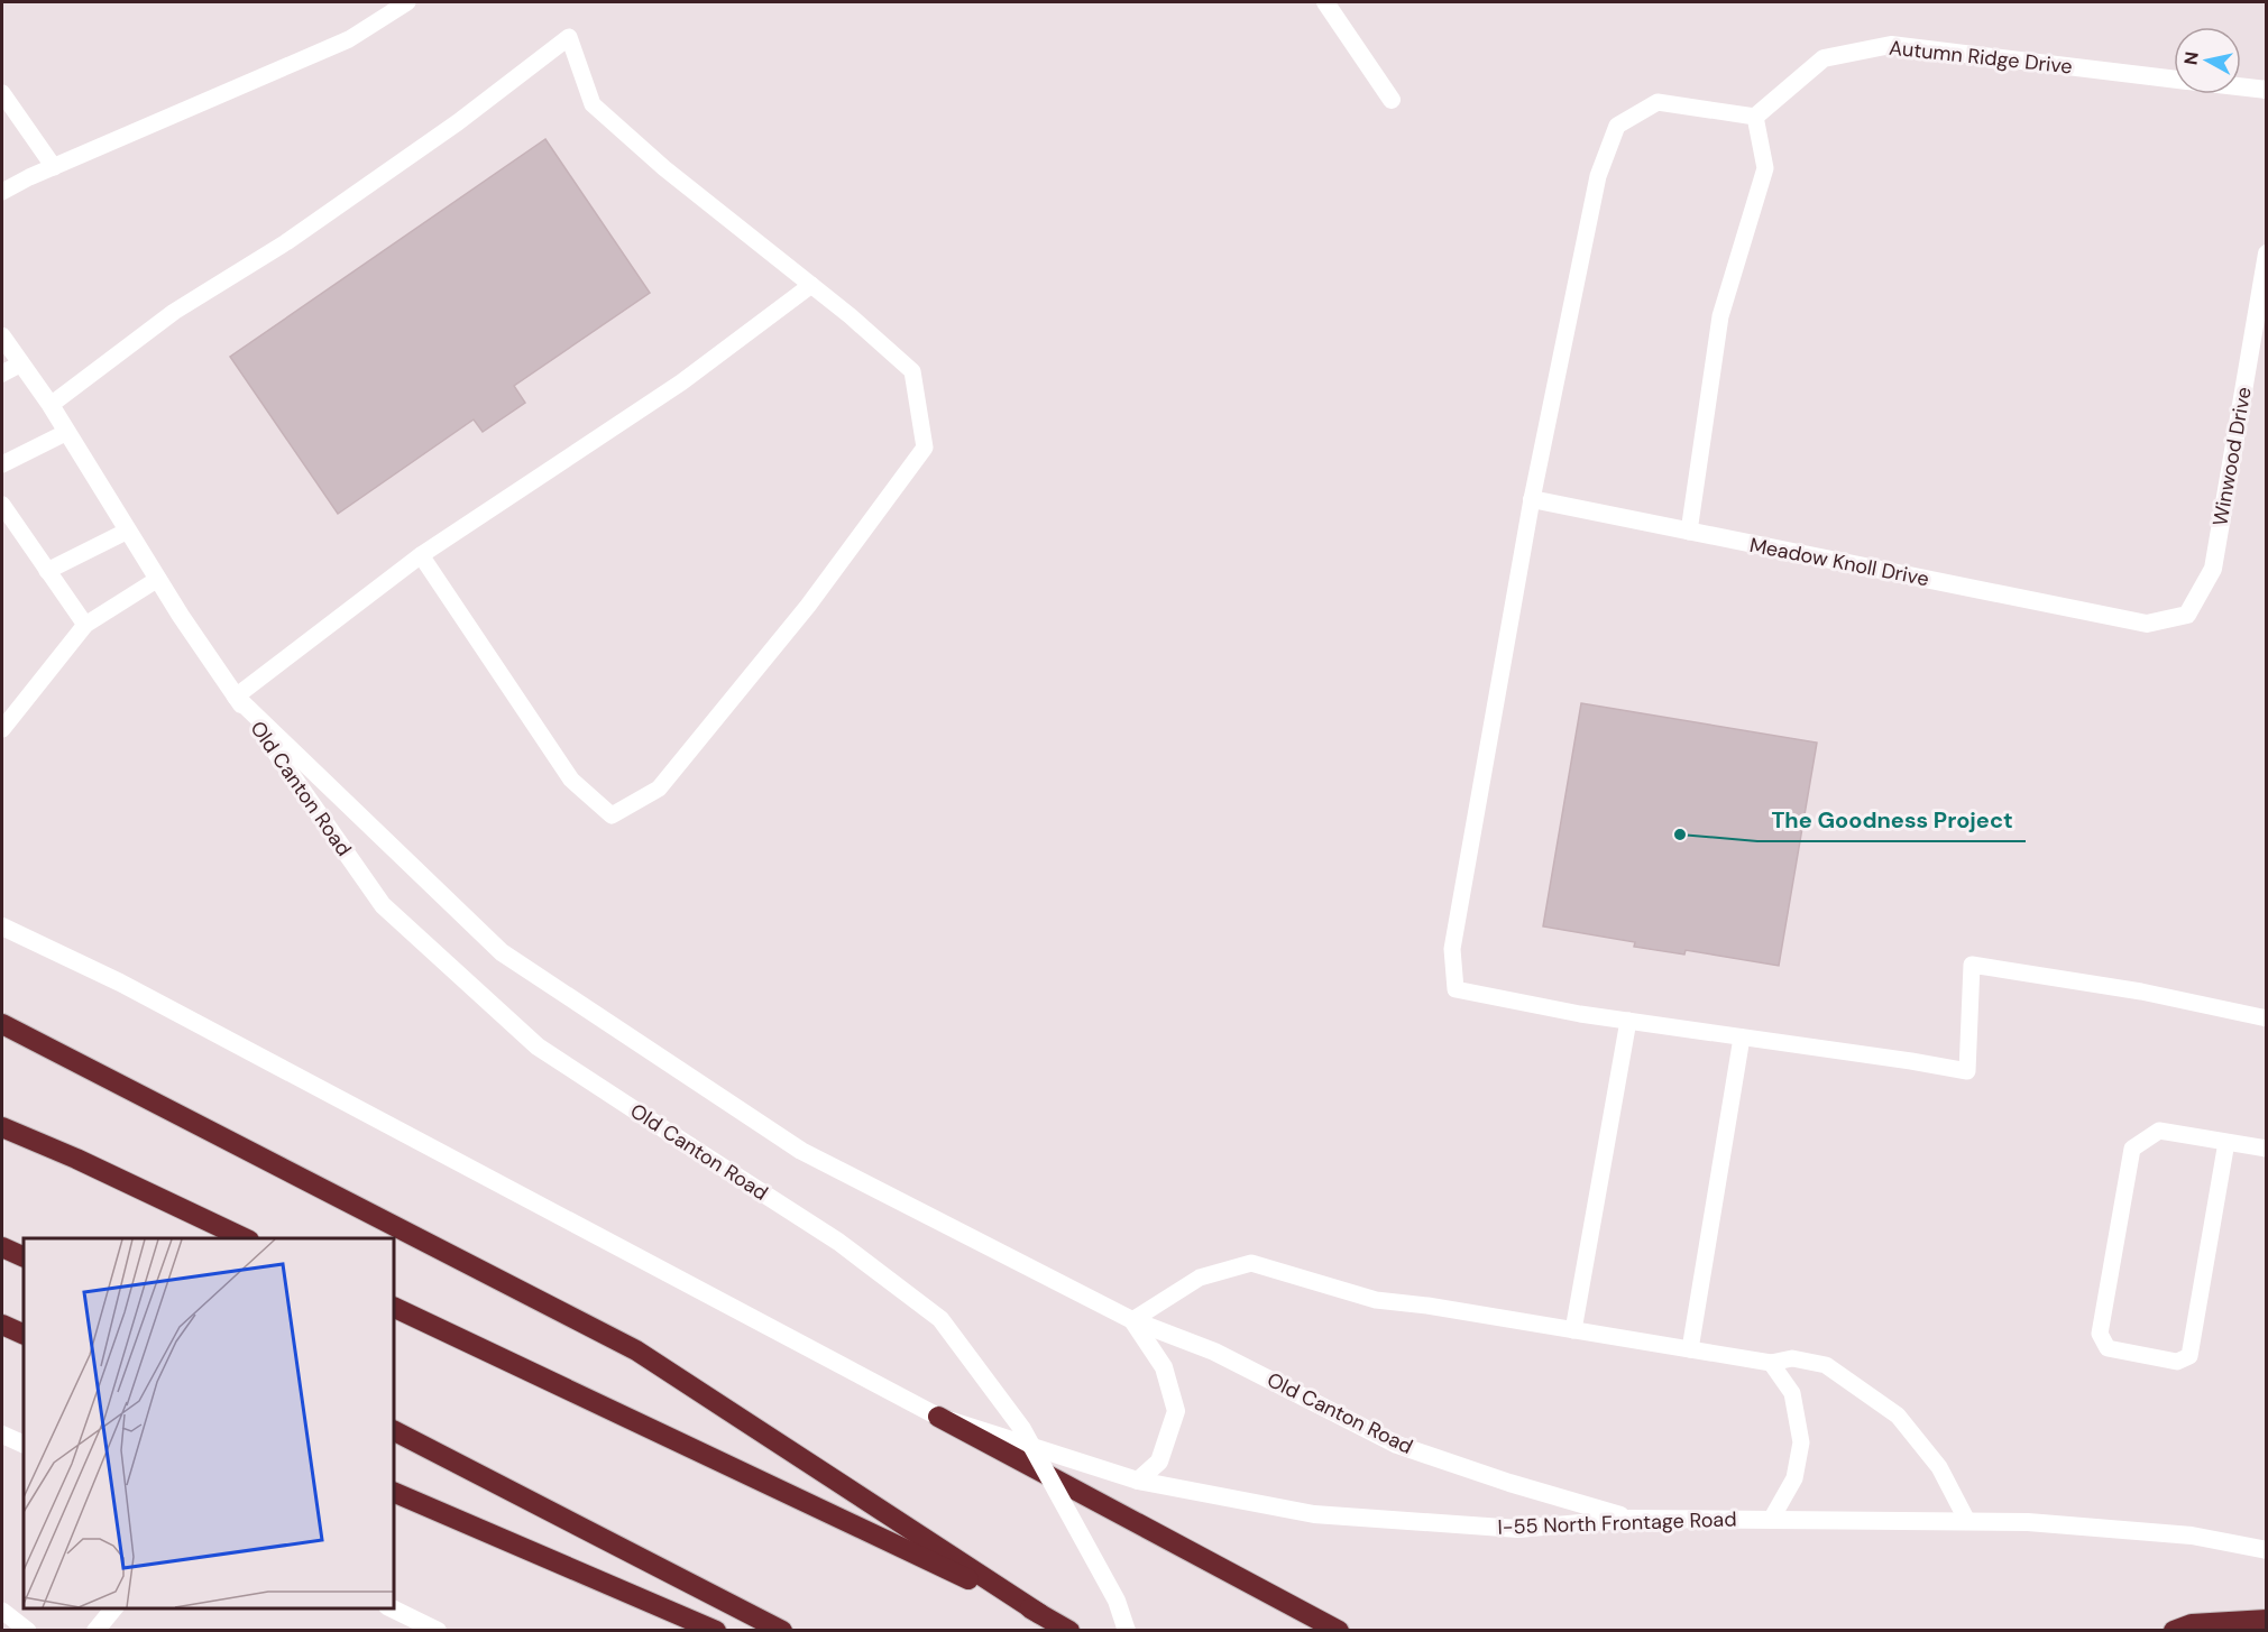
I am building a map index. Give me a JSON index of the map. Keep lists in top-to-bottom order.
{
  "streets": {
    "street": [
      "Autumn Ridge Drive",
      "Winwood Drive",
      "Meadow Knoll Drive",
      "Old Canton Road",
      "I-55 North Frontage Road"
    ]
  },
  "crossings": [
    ["Winwood Drive", "Meadow Knoll Drive"],
    ["Old Canton Road", "I-55 North Frontage Road"]
  ],
  "places": ["The Goodness Project"],
  "north": "left"
}
